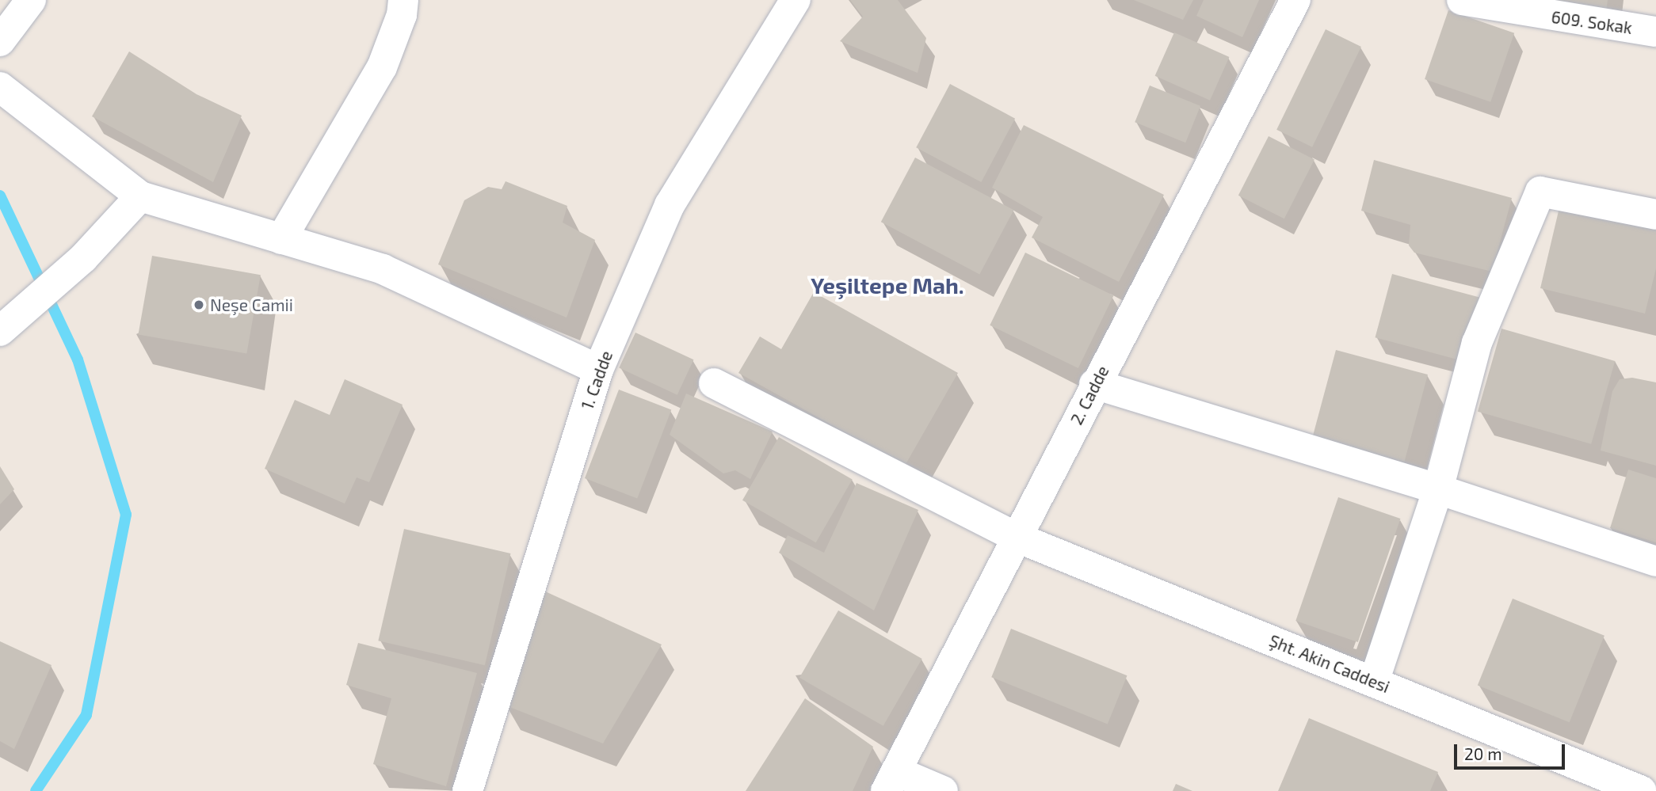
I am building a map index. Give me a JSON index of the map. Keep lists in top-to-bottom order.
{
  "streets": {
    "street": [
      "609. Sokak",
      "1. Cadde",
      "2. Cadde",
      "Şht. Akin Caddesi"
    ]
  },
  "crossings": [
    ["2. Cadde", "Şht. Akin Caddesi"]
  ],
  "districts": ["Yeşiltepe Mah."],
  "places": ["Neşe Camii"],
  "scale_bar": "20 m"
}
